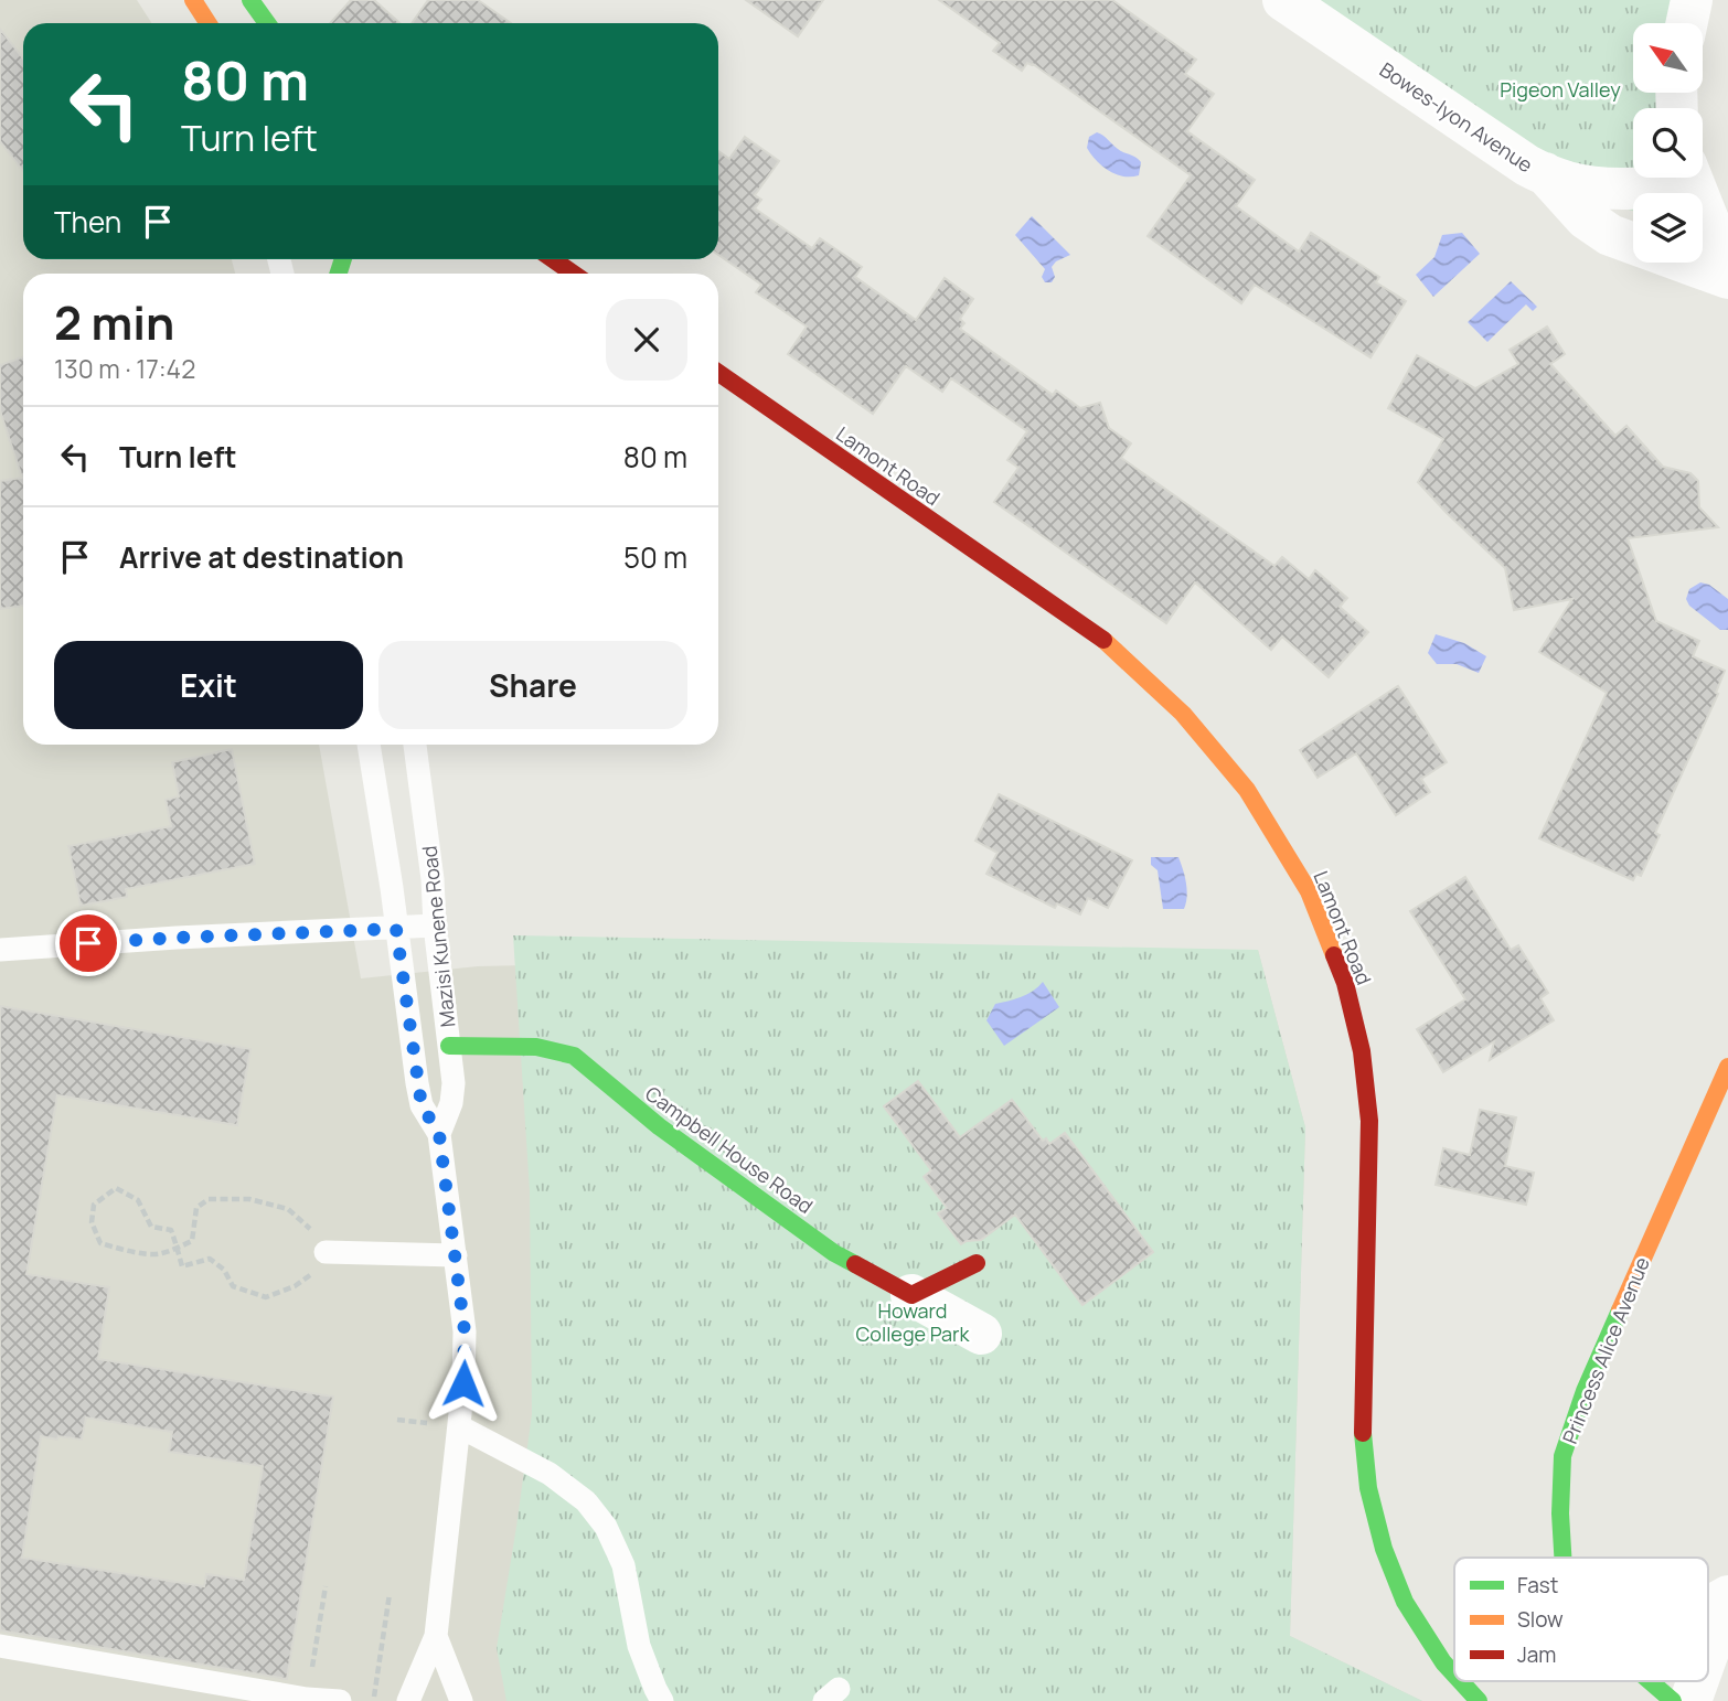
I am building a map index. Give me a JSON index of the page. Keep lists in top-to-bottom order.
{
  "streets": {
    "street": [
      "Bowes-lyon Avenue",
      "Lamont Road",
      "Campbell House Road",
      "Princess Alice Avenue"
    ],
    "lane": ["Mazisi Kunene Road"]
  },
  "crossings": [
    ["Mazisi Kunene Road", "Campbell House Road"]
  ],
  "parks": ["Pigeon Valley", "Howard College Park"],
  "legend": ["Fast", "Slow", "Jam"],
  "north": "top left",
  "page": {
    "turn": ["80 m", "Turn left"],
    "then": "Then",
    "heading": ["2 min", "130 m · 17:42"],
    "list": [
      {
        "name": "Turn left",
        "value": "80 m"
      },
      {
        "name": "Arrive at destination",
        "value": "50 m"
      }
    ],
    "buttons": ["Exit", "Share"]
  }
}
